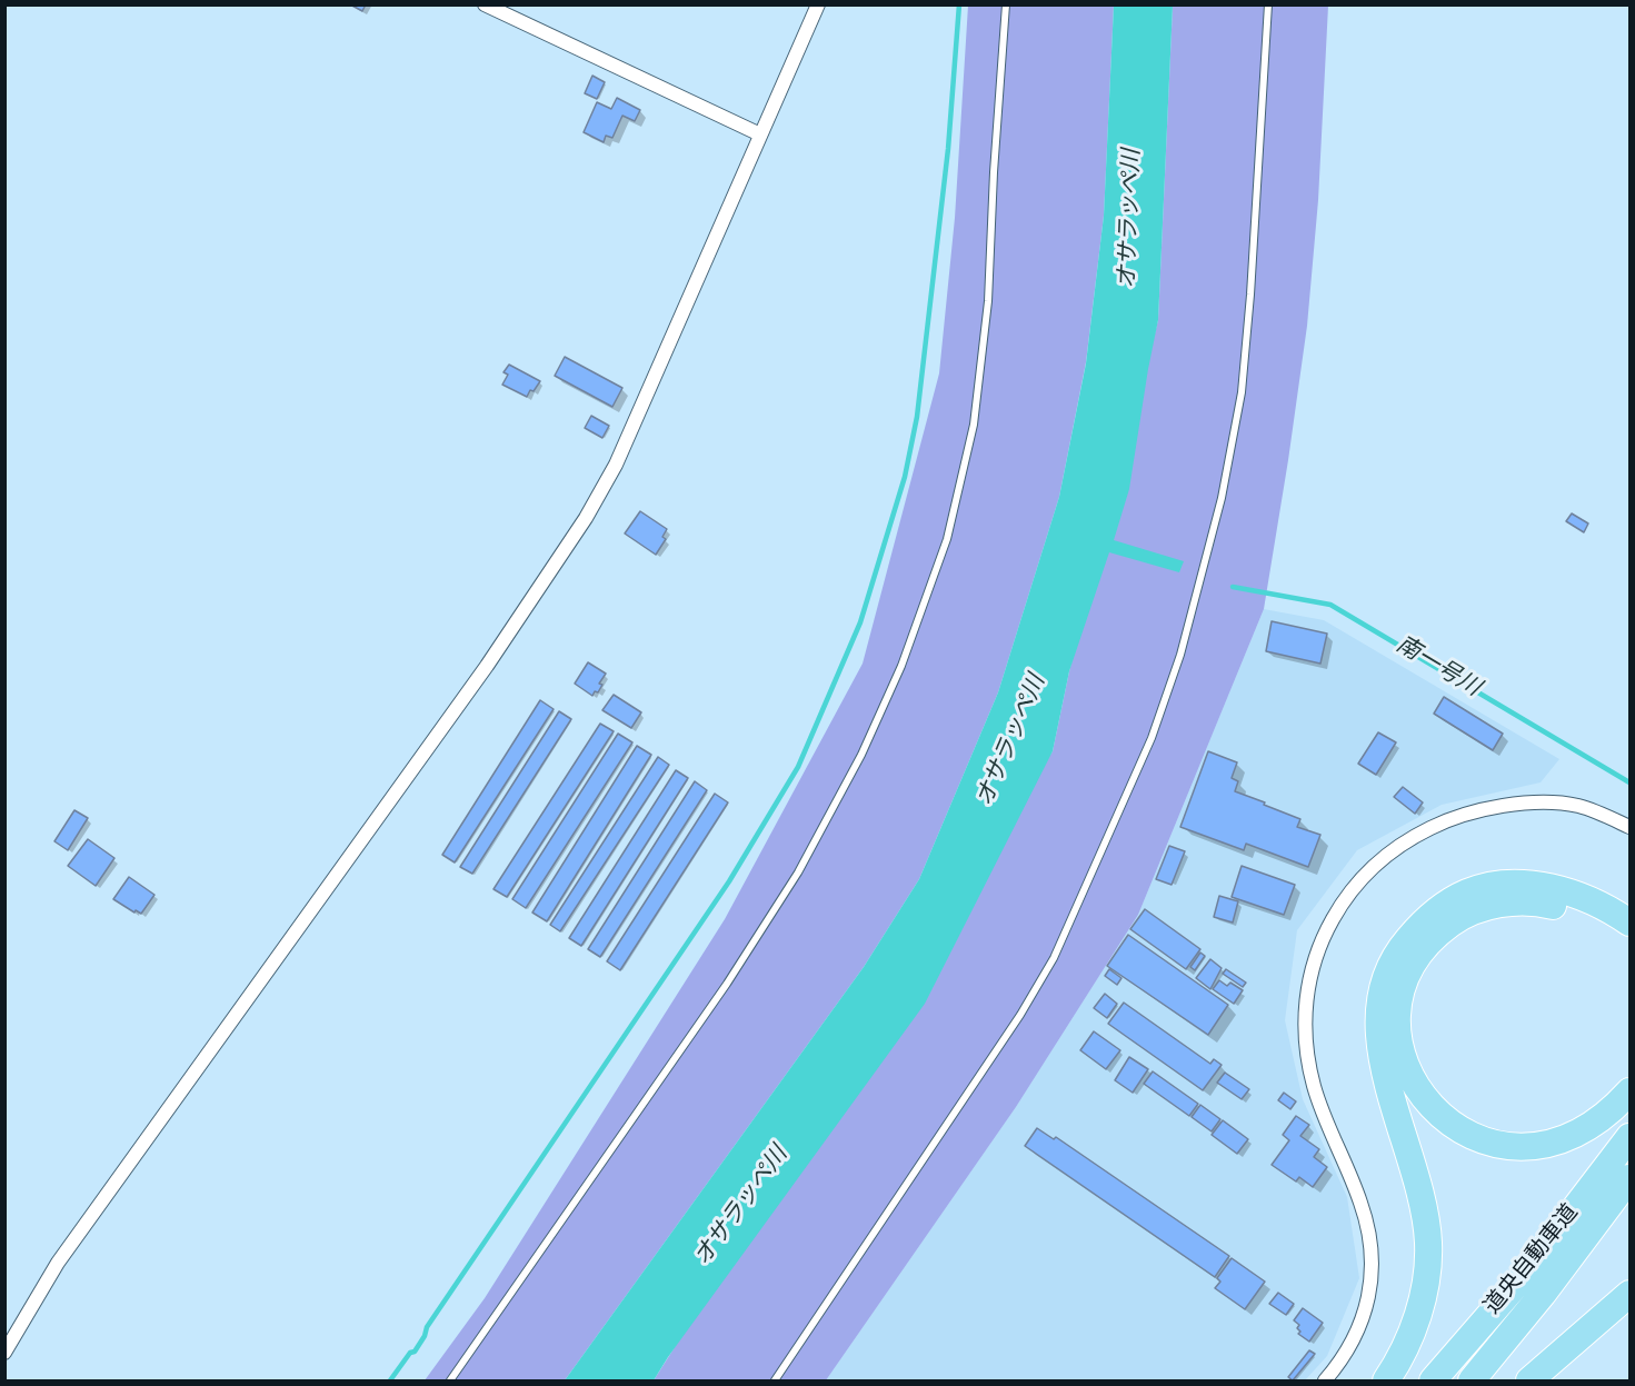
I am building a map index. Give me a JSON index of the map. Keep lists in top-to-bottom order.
{
  "streets": {
    "highway": ["道央自動車道"]
  },
  "water": ["オサラッペ川", "南一号川"]
}
